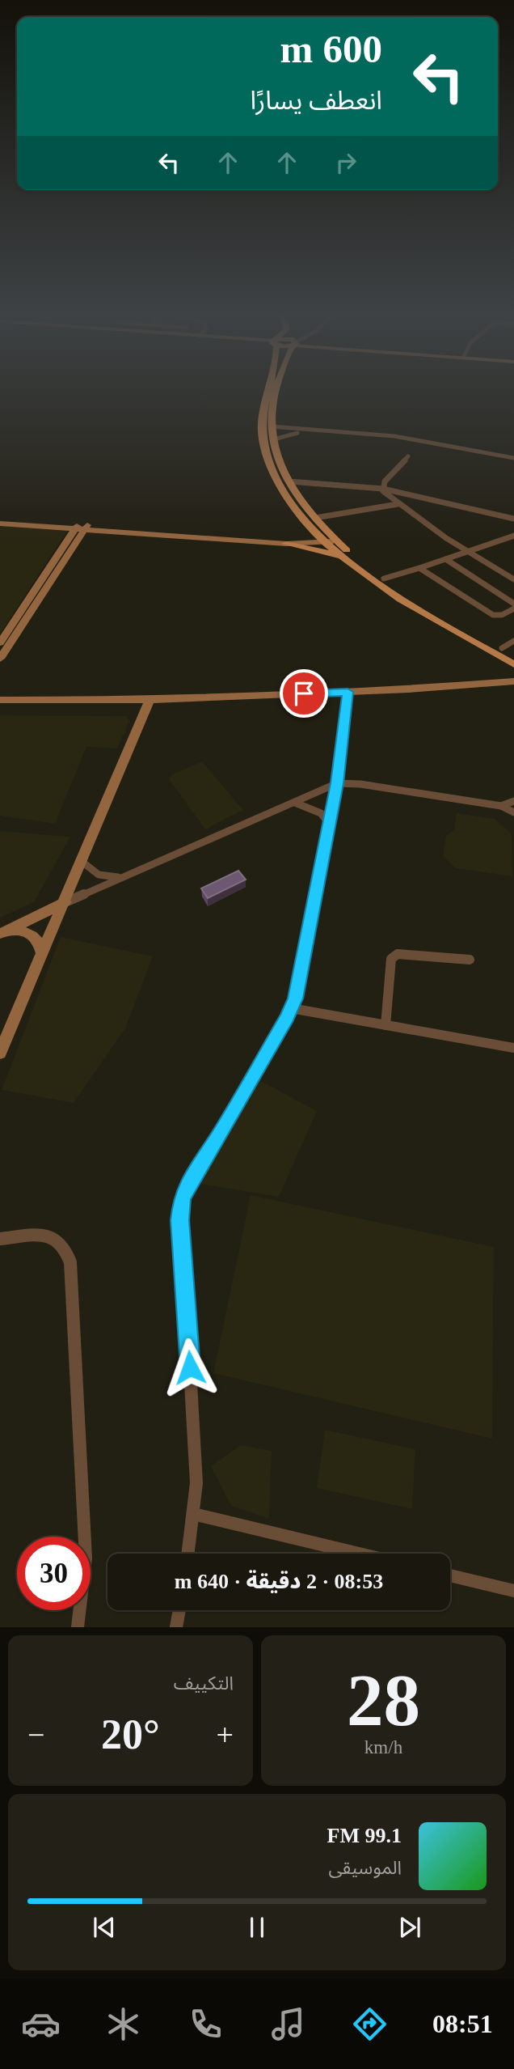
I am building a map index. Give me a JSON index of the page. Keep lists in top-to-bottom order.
{
  "page": {
    "turn": ["600 m", "انعطف يسارًا"],
    "limit": "30",
    "trip": "08:53 · 2 دقيقة · 640 m",
    "tile": [
      ["28", "km/h"],
      "التكييف"
    ],
    "heat": ["−", "20°", "+"],
    "song": ["99.1 FM", "الموسيقى"],
    "tabs": "08:51"
  }
}
